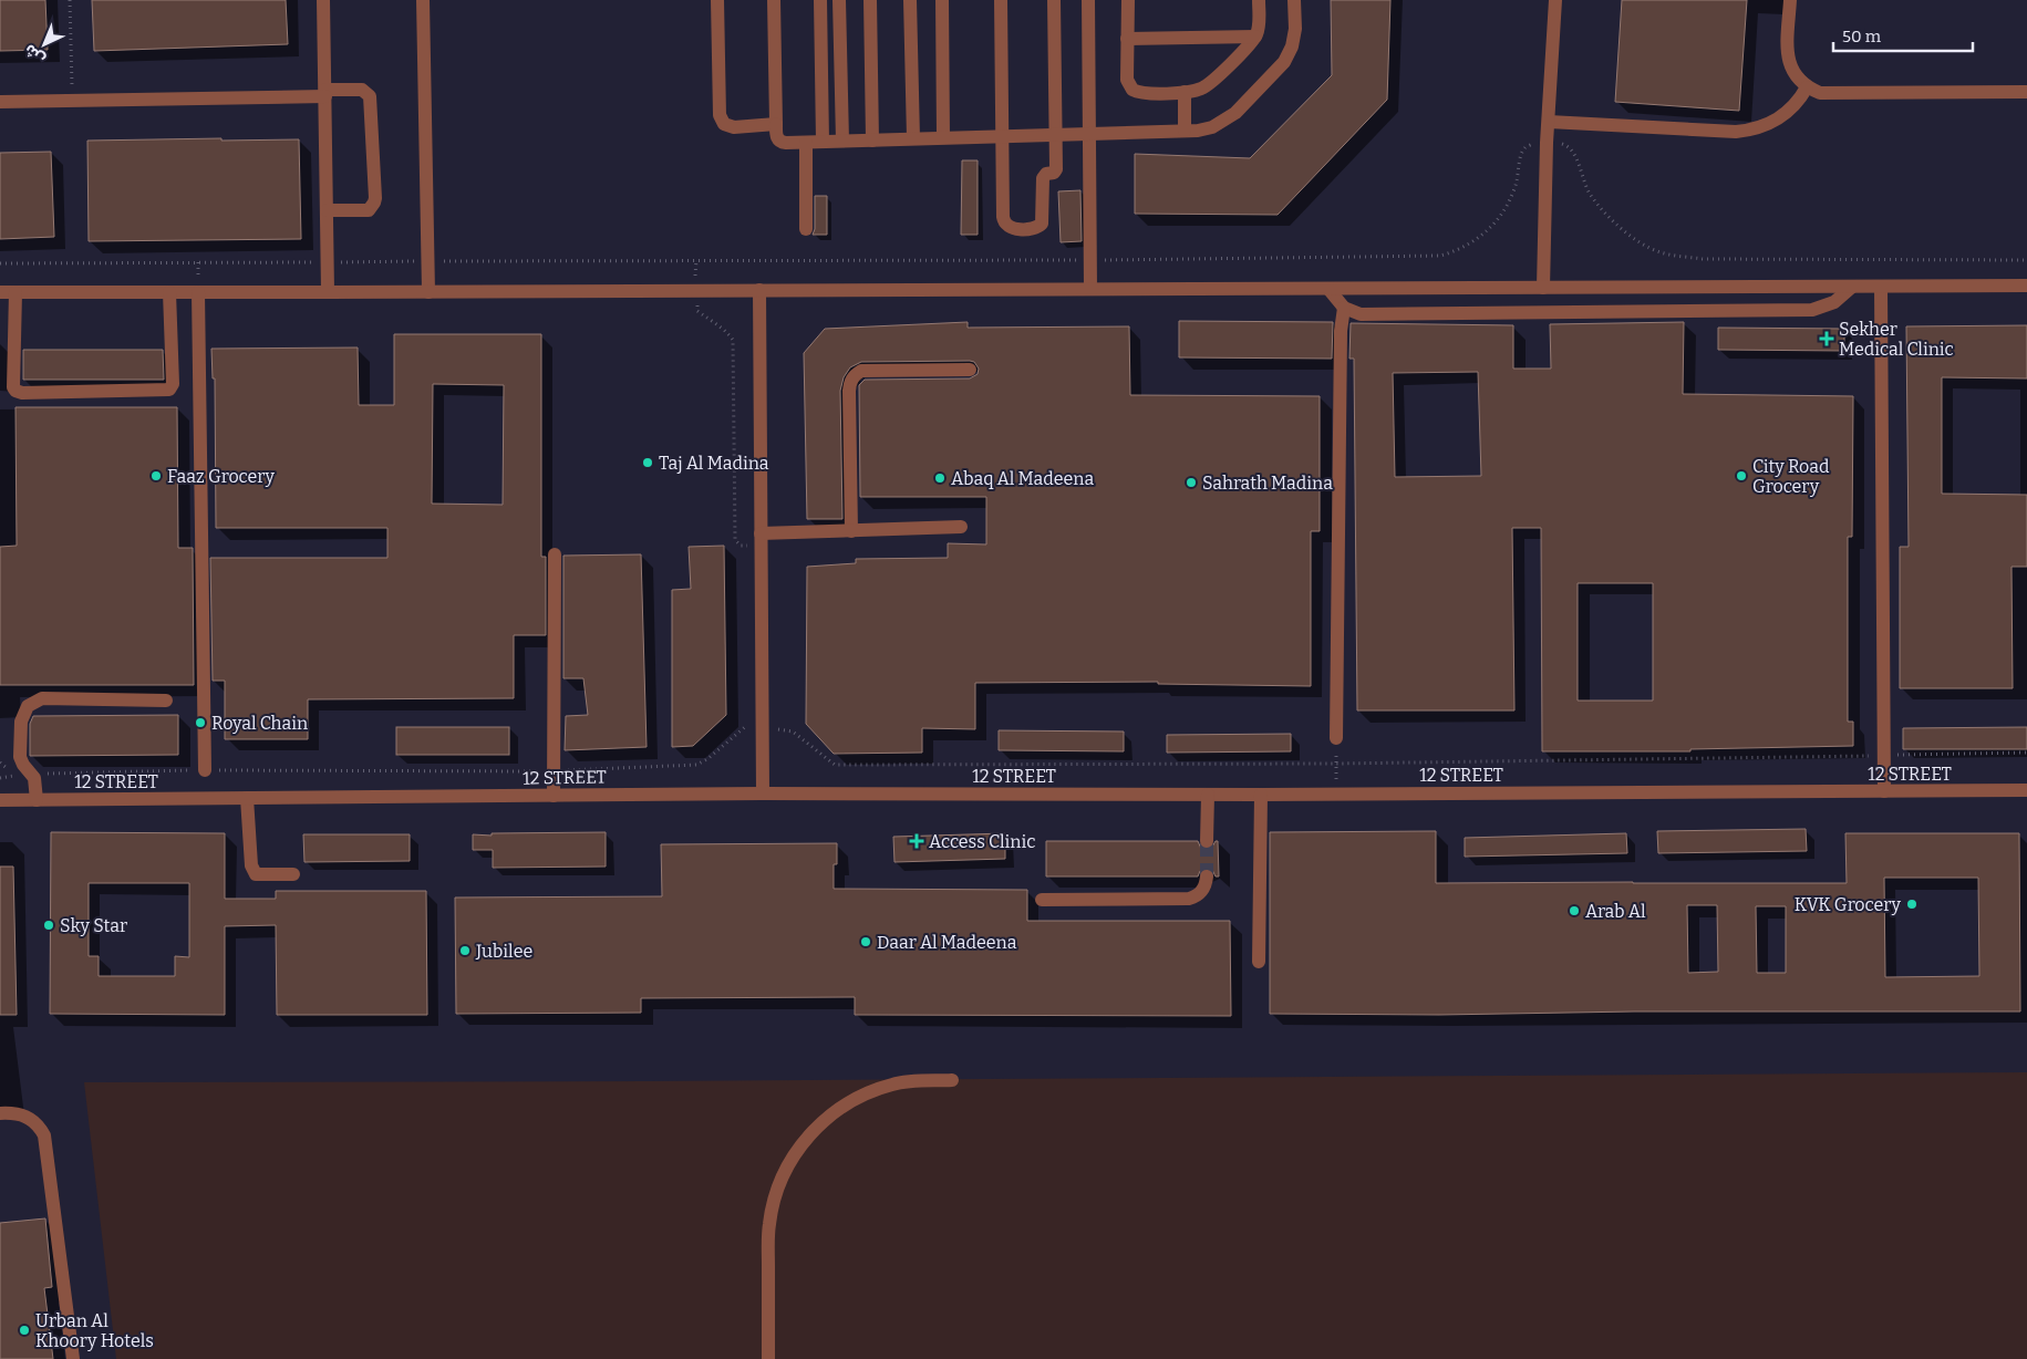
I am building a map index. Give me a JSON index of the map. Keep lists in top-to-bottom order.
{
  "streets": {
    "street": ["12 STREET"]
  },
  "places": {
    "health": ["Sekher Medical Clinic", "Access Clinic"],
    "other": [
      "Taj Al Madina",
      "Faaz Grocery",
      "City Road Grocery",
      "Abaq Al Madeena",
      "Sahrath Madina",
      "Royal Chain",
      "KVK Grocery",
      "Arab Al",
      "Sky Star",
      "Daar Al Madeena",
      "Jubilee",
      "Urban Al Khoory Hotels"
    ]
  },
  "scale_bar": "50 m",
  "north": "bottom left"
}
